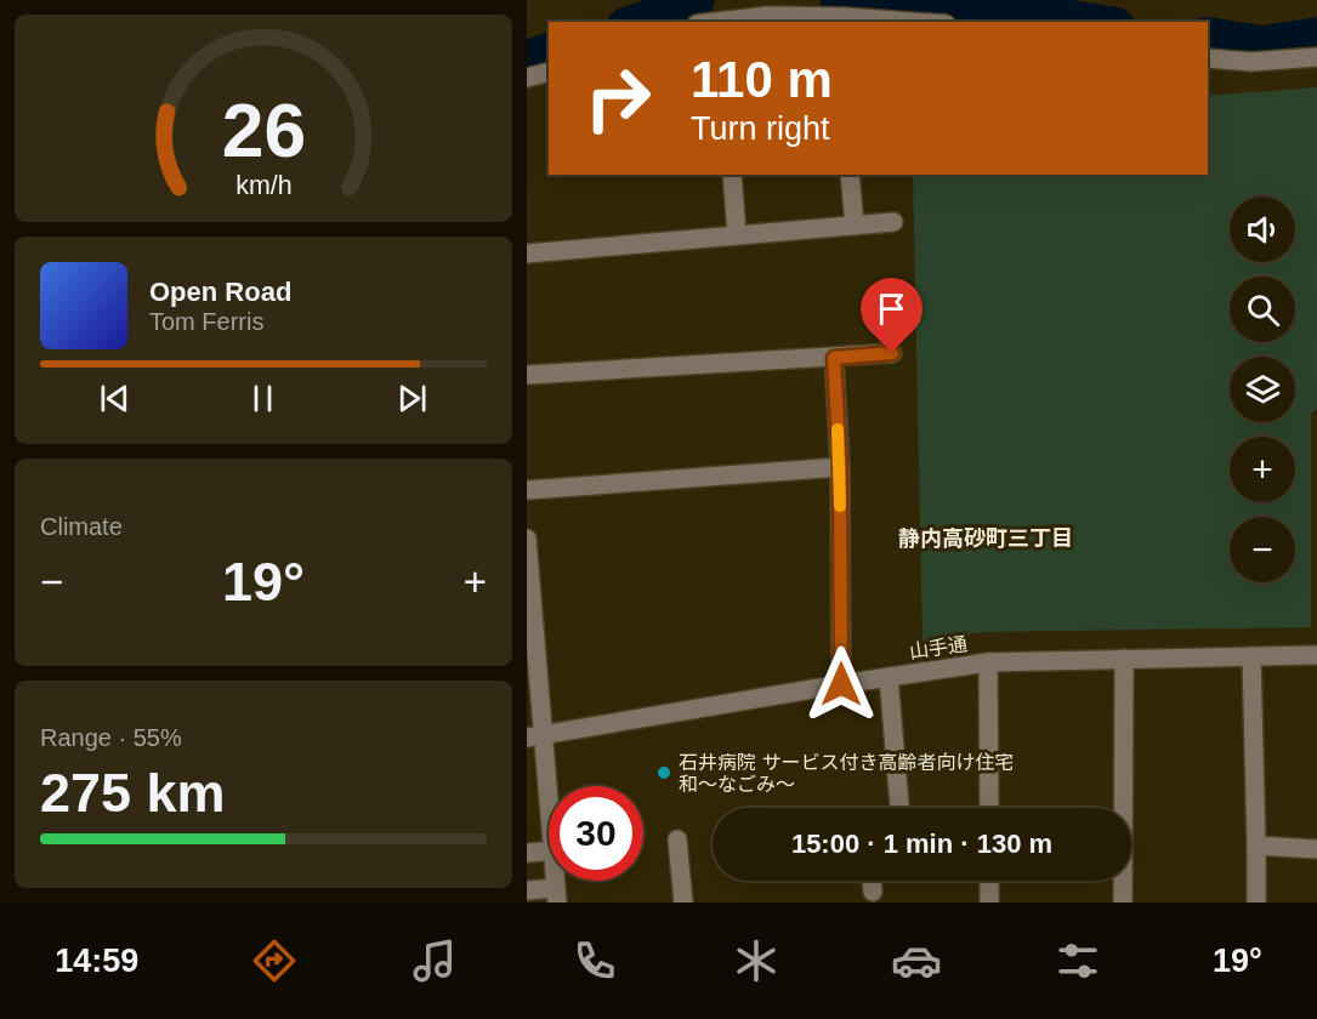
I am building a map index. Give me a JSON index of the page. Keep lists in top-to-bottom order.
{
  "streets": {
    "street": ["山手通"]
  },
  "districts": ["静内高砂町三丁目"],
  "places": ["石井病院 サービス付き高齢者向け住宅 和～なごみ～"],
  "page": {
    "turn": ["110 m", "Turn right"],
    "map_buttons": ["+", "−"],
    "song": ["Open Road", "Tom Ferris"],
    "tile": [
      "Climate",
      ["Range · 55%", "275 km"]
    ],
    "heat": ["−", "19°", "+"],
    "limit": "30",
    "trip": "15:00 · 1 min · 130 m",
    "tabs": ["14:59", "19°"],
    "gauge": ["26", "km/h"]
  }
}
